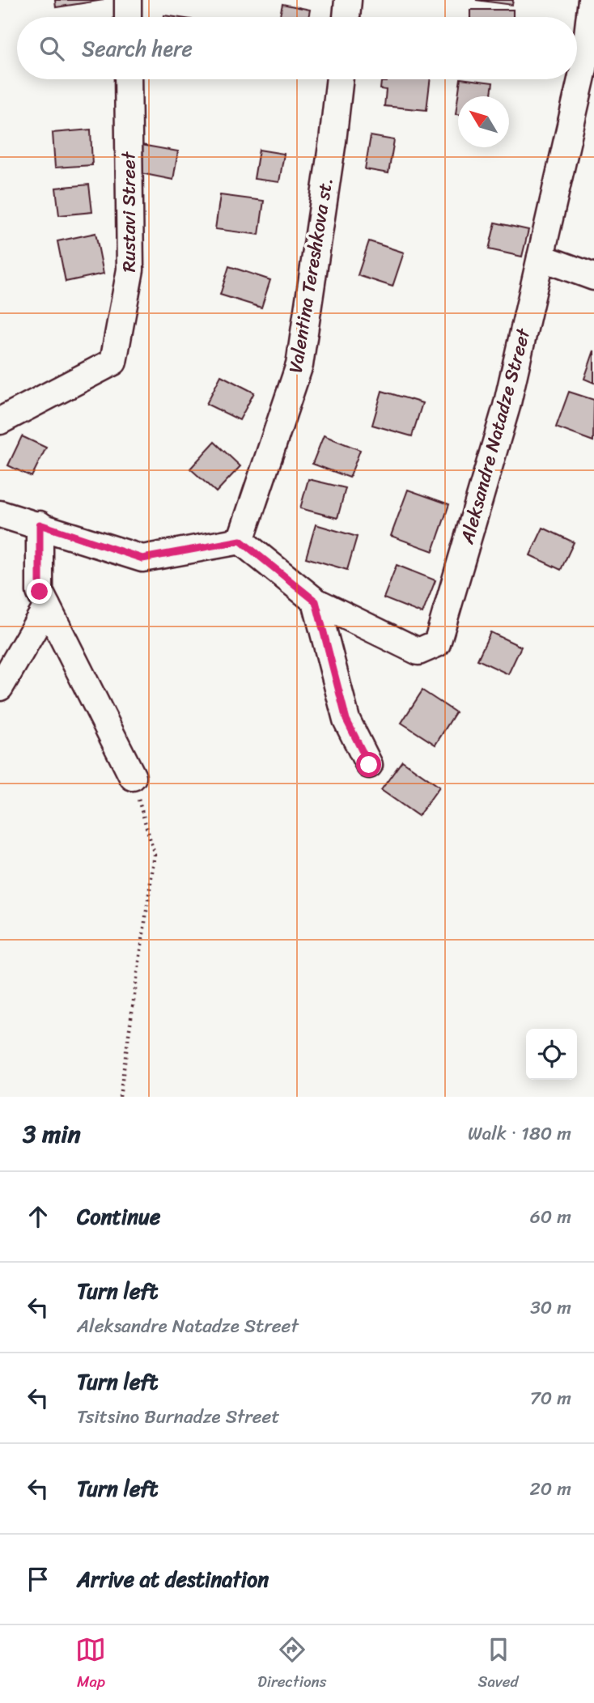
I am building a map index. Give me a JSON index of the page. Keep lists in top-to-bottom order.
{
  "streets": {
    "street": ["Rustavi Street", "Valentina Tereshkova st.", "Aleksandre Natadze Street"]
  },
  "crossings": [
    ["Valentina Tereshkova st.", "Aleksandre Natadze Street"]
  ],
  "north": "top left",
  "page": {
    "search": "Search here",
    "heading": ["3 min", "Walk · 180 m"],
    "list": [
      ["Continue", "60 m"],
      ["Turn left", "Aleksandre Natadze Street", "30 m"],
      ["Turn left", "Tsitsino Burnadze Street", "70 m"],
      ["Turn left", "20 m"],
      "Arrive at destination"
    ],
    "nav": ["Map", "Directions", "Saved"]
  }
}
